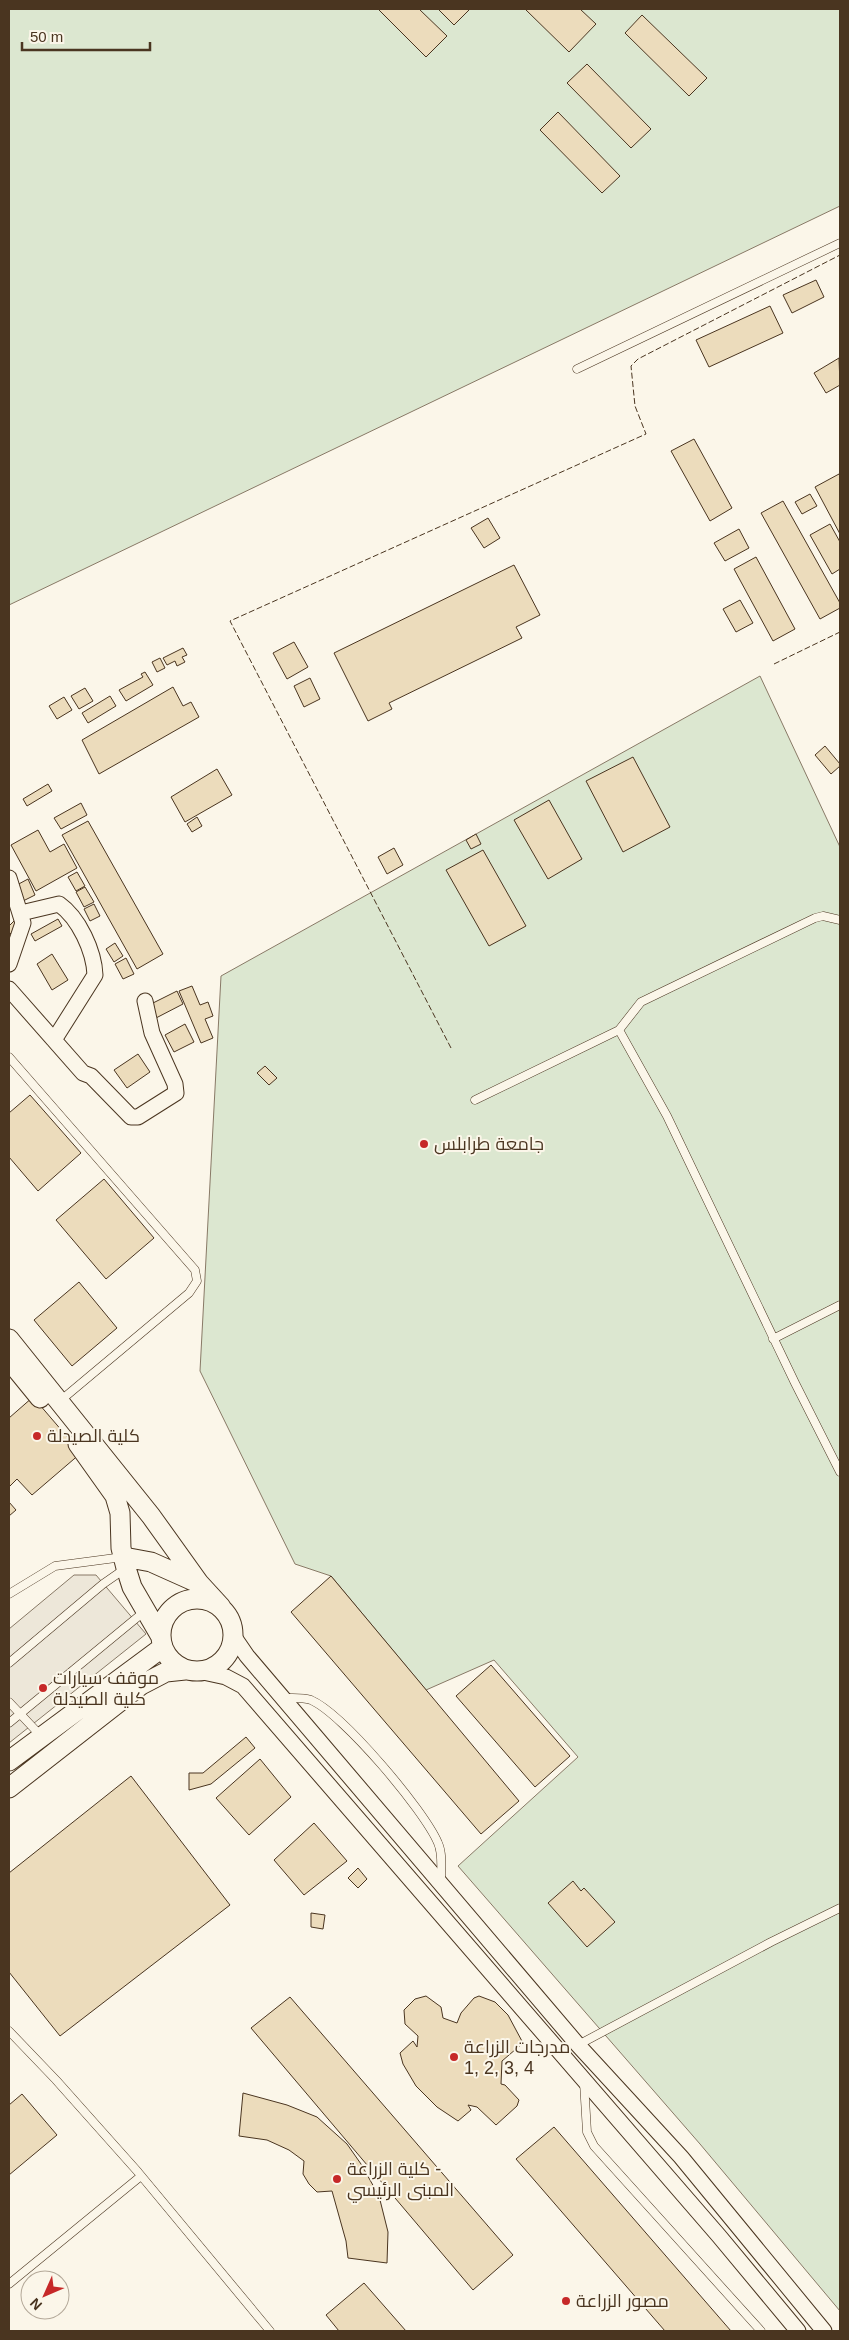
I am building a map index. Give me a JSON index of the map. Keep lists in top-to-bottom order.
{
  "places": [
    "جامعة طرابلس",
    "كلية الصيدلة",
    "موقف سيارات كلية الصيدلة",
    "مدرجات الزراعة 1, 2, 3, 4",
    "كلية الزراعة - المبنى الرئيسي",
    "مصور الزراعة"
  ],
  "scale_bar": "50 m",
  "north": "bottom left"
}
